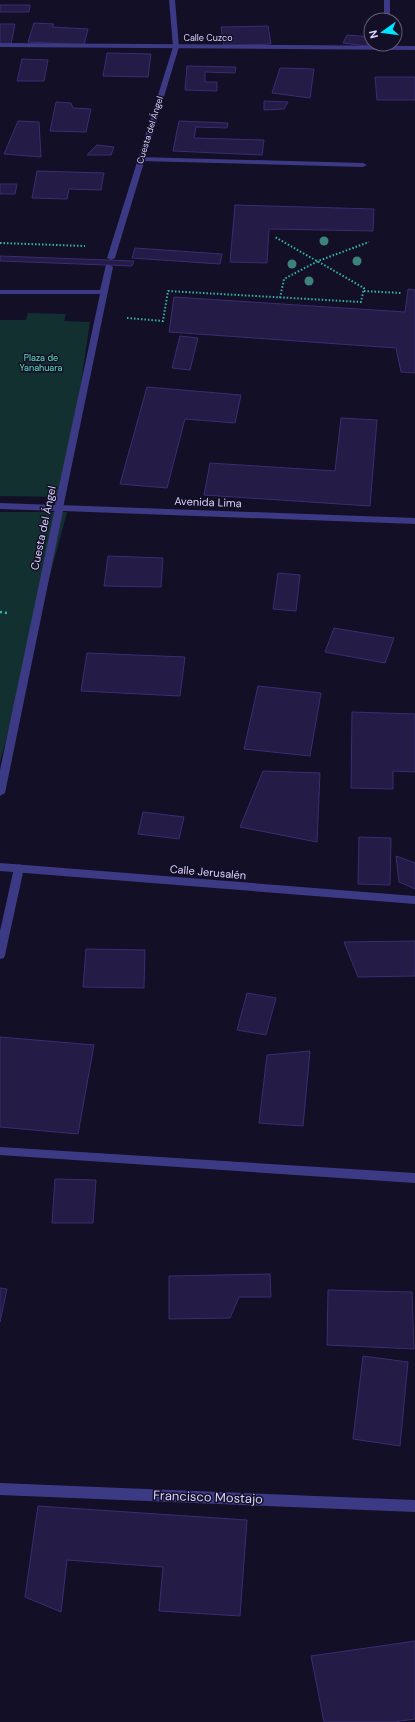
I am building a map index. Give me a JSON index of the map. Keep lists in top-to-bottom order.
{
  "streets": {
    "street": [
      "Calle Cuzco",
      "Cuesta del Ángel",
      "Avenida Lima",
      "Calle Jerusalén",
      "Francisco Mostajo"
    ]
  },
  "crossings": [
    ["Calle Cuzco", "Cuesta del Ángel"],
    ["Cuesta del Ángel", "Avenida Lima"]
  ],
  "parks": ["Plaza de Yanahuara"],
  "north": "left"
}
